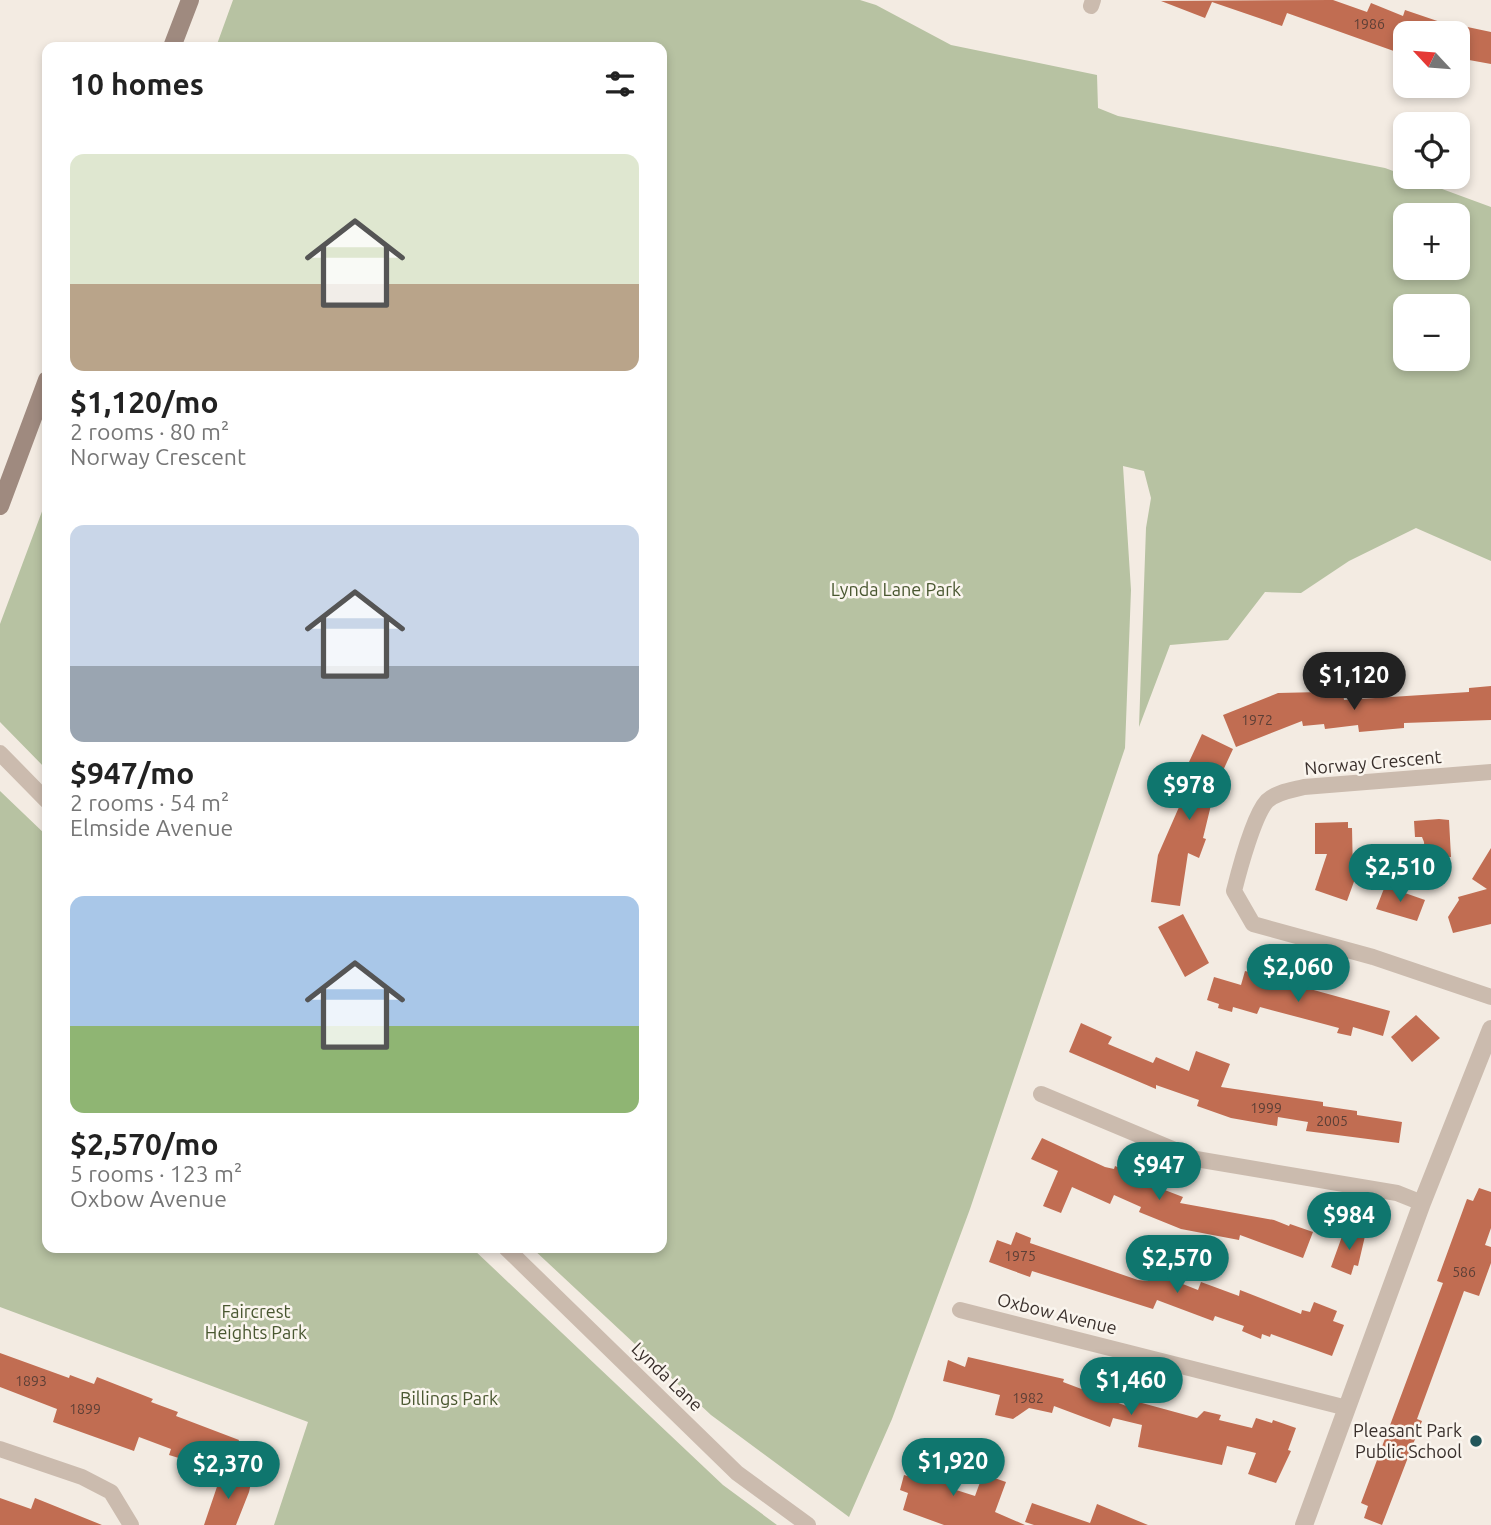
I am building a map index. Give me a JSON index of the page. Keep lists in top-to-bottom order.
{
  "streets": {
    "street": ["Norway Crescent", "Oxbow Avenue", "Lynda Lane"]
  },
  "parks": ["Lynda Lane Park", "Faircrest Heights Park", "Billings Park"],
  "places": ["Pleasant Park Public School"],
  "house_numbers": [
    "1986",
    "1972",
    "1999",
    "2005",
    "1975",
    "586",
    "1893",
    "1982",
    "1899"
  ],
  "north": "top left",
  "page": {
    "map_buttons": ["+", "−"],
    "heading": "10 homes",
    "list": [
      {
        "name": "$1,120/mo",
        "note": "2 rooms · 80 m² · Norway Crescent"
      },
      {
        "name": "$947/mo",
        "note": "2 rooms · 54 m² · Elmside Avenue"
      },
      {
        "name": "$2,570/mo",
        "note": "5 rooms · 123 m² · Oxbow Avenue"
      }
    ],
    "price": [
      "$1,120",
      "$978",
      "$2,510",
      "$2,060",
      "$947",
      "$984",
      "$2,570",
      "$1,460",
      "$1,920",
      "$2,370"
    ]
  }
}
